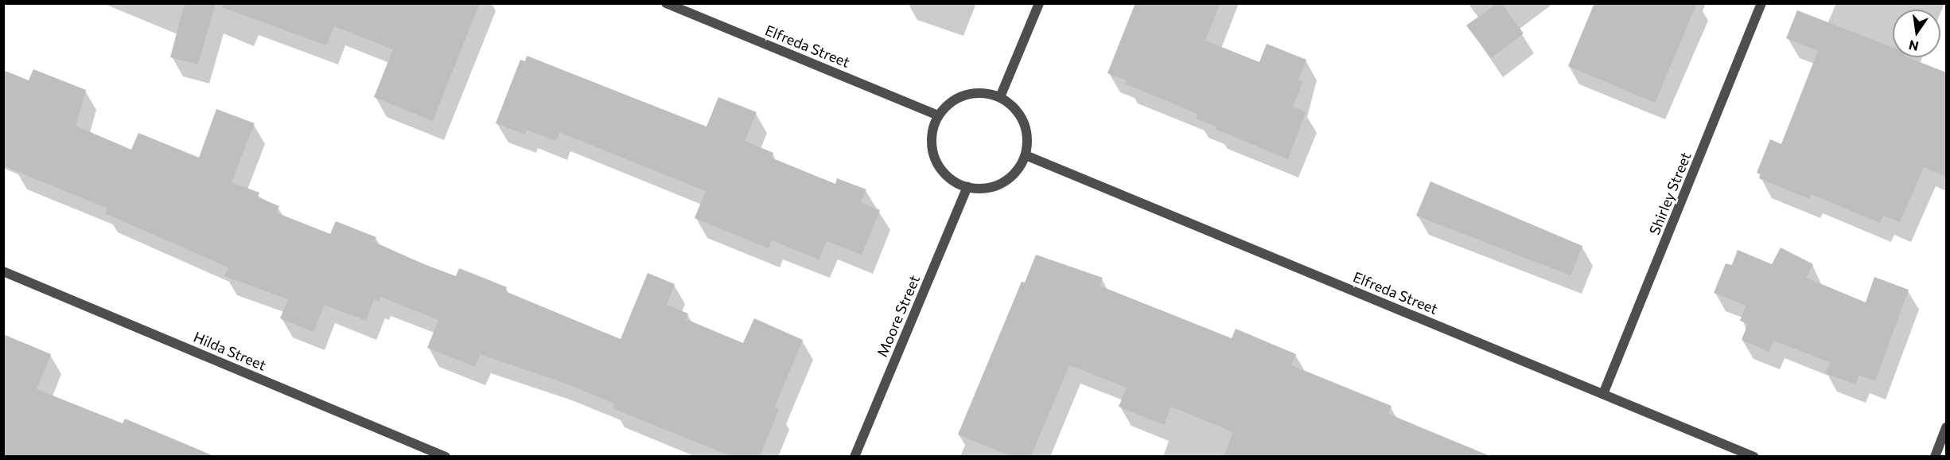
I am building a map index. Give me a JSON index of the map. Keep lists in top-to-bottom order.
{
  "streets": {
    "street": [
      "Elfreda Street",
      "Shirley Street",
      "Moore Street",
      "Hilda Street"
    ]
  },
  "crossings": [
    ["Elfreda Street", "Shirley Street"],
    ["Elfreda Street", "Moore Street"]
  ],
  "north": "bottom"
}
